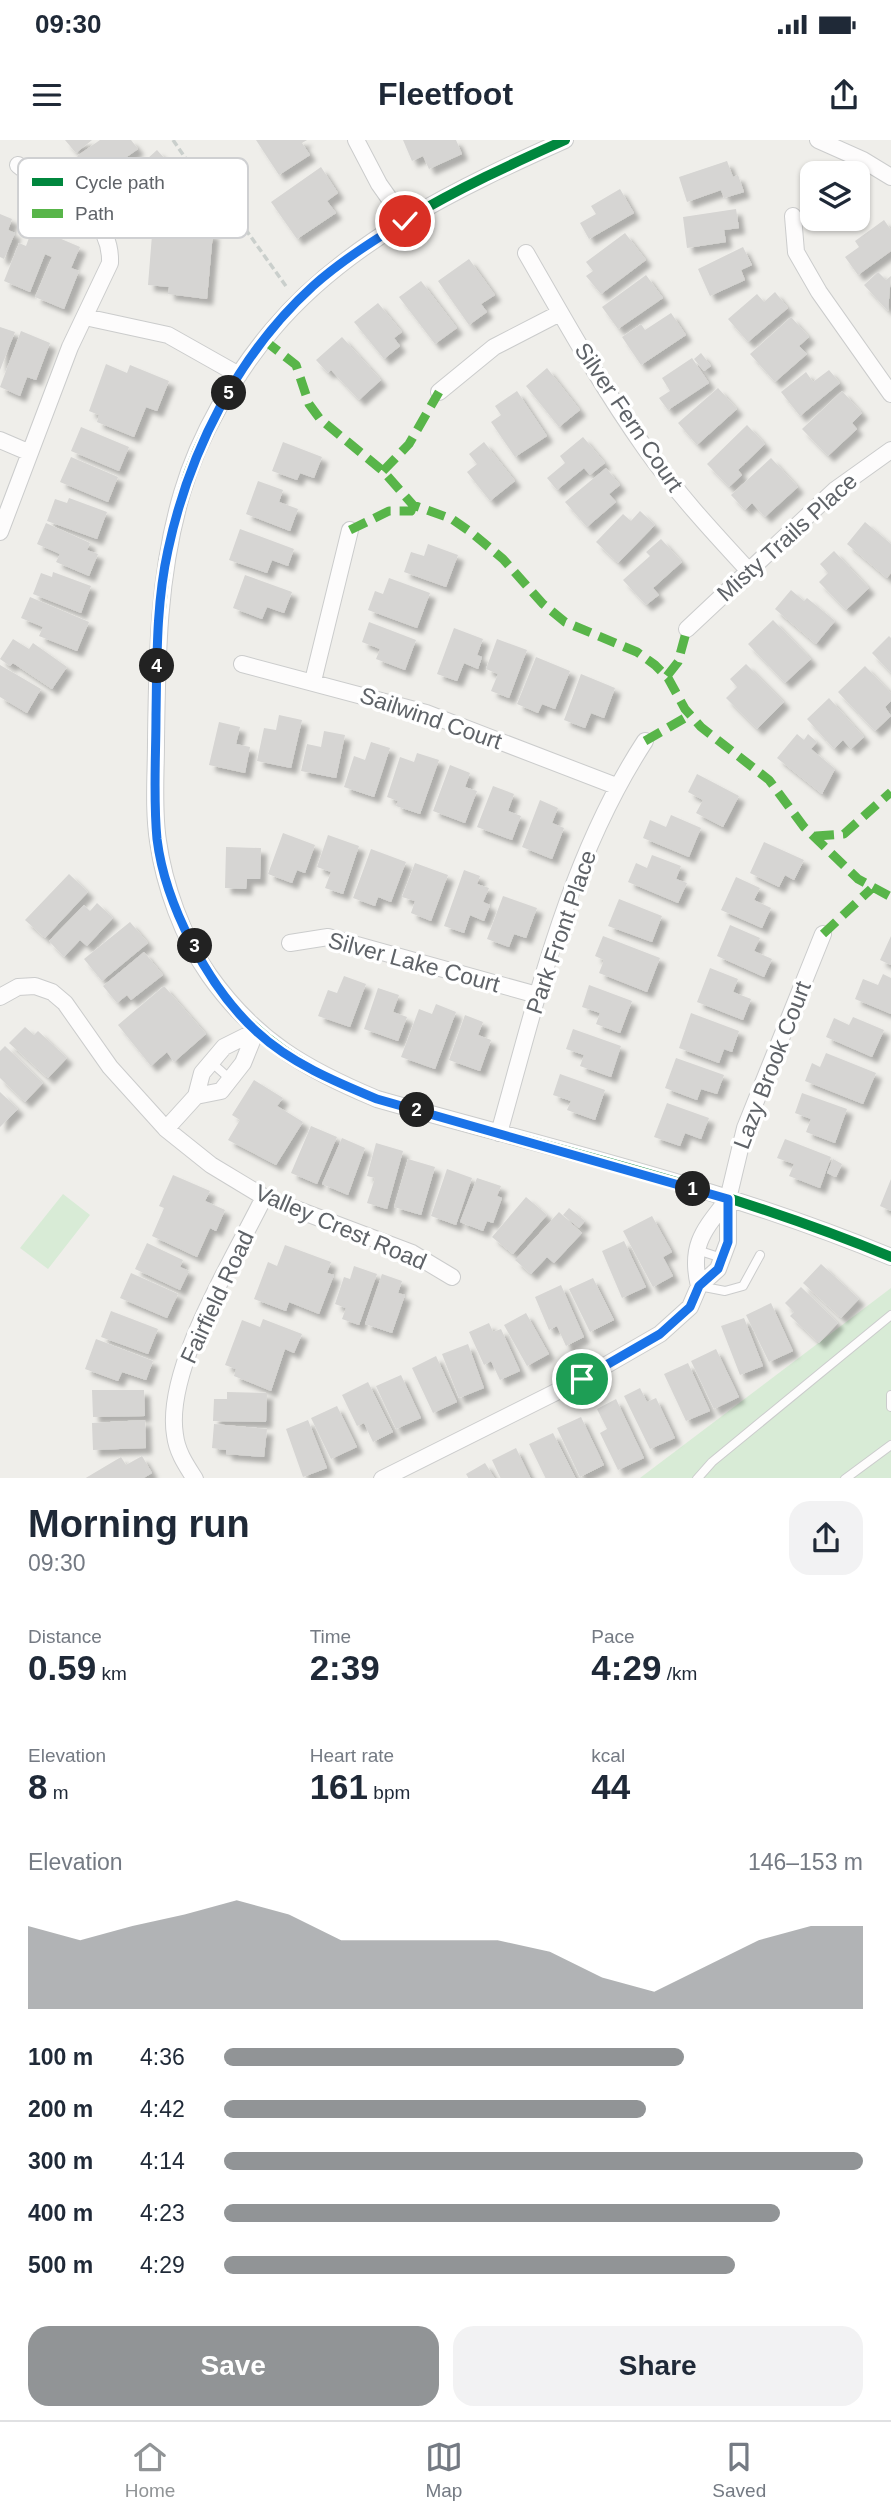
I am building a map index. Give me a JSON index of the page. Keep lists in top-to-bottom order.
{
  "streets": {
    "street": [
      "Silver Fern Court",
      "Misty Trails Place",
      "Sailwind Court",
      "Park Front Place",
      "Silver Lake Court",
      "Lazy Brook Court",
      "Valley Crest Road",
      "Fairfield Road"
    ]
  },
  "crossings": [
    ["Silver Fern Court", "Misty Trails Place"],
    ["Sailwind Court", "Park Front Place"],
    ["Park Front Place", "Silver Lake Court"],
    ["Valley Crest Road", "Fairfield Road"]
  ],
  "legend": ["Cycle path", "Path"],
  "page": {
    "status": "09:30",
    "header": "Fleetfoot",
    "pins": [
      "5",
      "4",
      "3",
      "2",
      "1"
    ],
    "heading": ["Morning run", "09:30"],
    "stats": [
      ["Distance", "0.59 km"],
      ["Time", "2:39"],
      ["Pace", "4:29 /km"],
      ["Elevation", "8 m"],
      ["Heart rate", "161 bpm"],
      ["kcal", "44"]
    ],
    "chart": ["Elevation", "146–153 m"],
    "list": [
      {
        "name": "100 m",
        "note": "4:36"
      },
      {
        "name": "200 m",
        "note": "4:42"
      },
      {
        "name": "300 m",
        "note": "4:14"
      },
      {
        "name": "400 m",
        "note": "4:23"
      },
      {
        "name": "500 m",
        "note": "4:29"
      }
    ],
    "buttons": ["Save", "Share"],
    "tabs": ["Home", "Map", "Saved"]
  }
}
